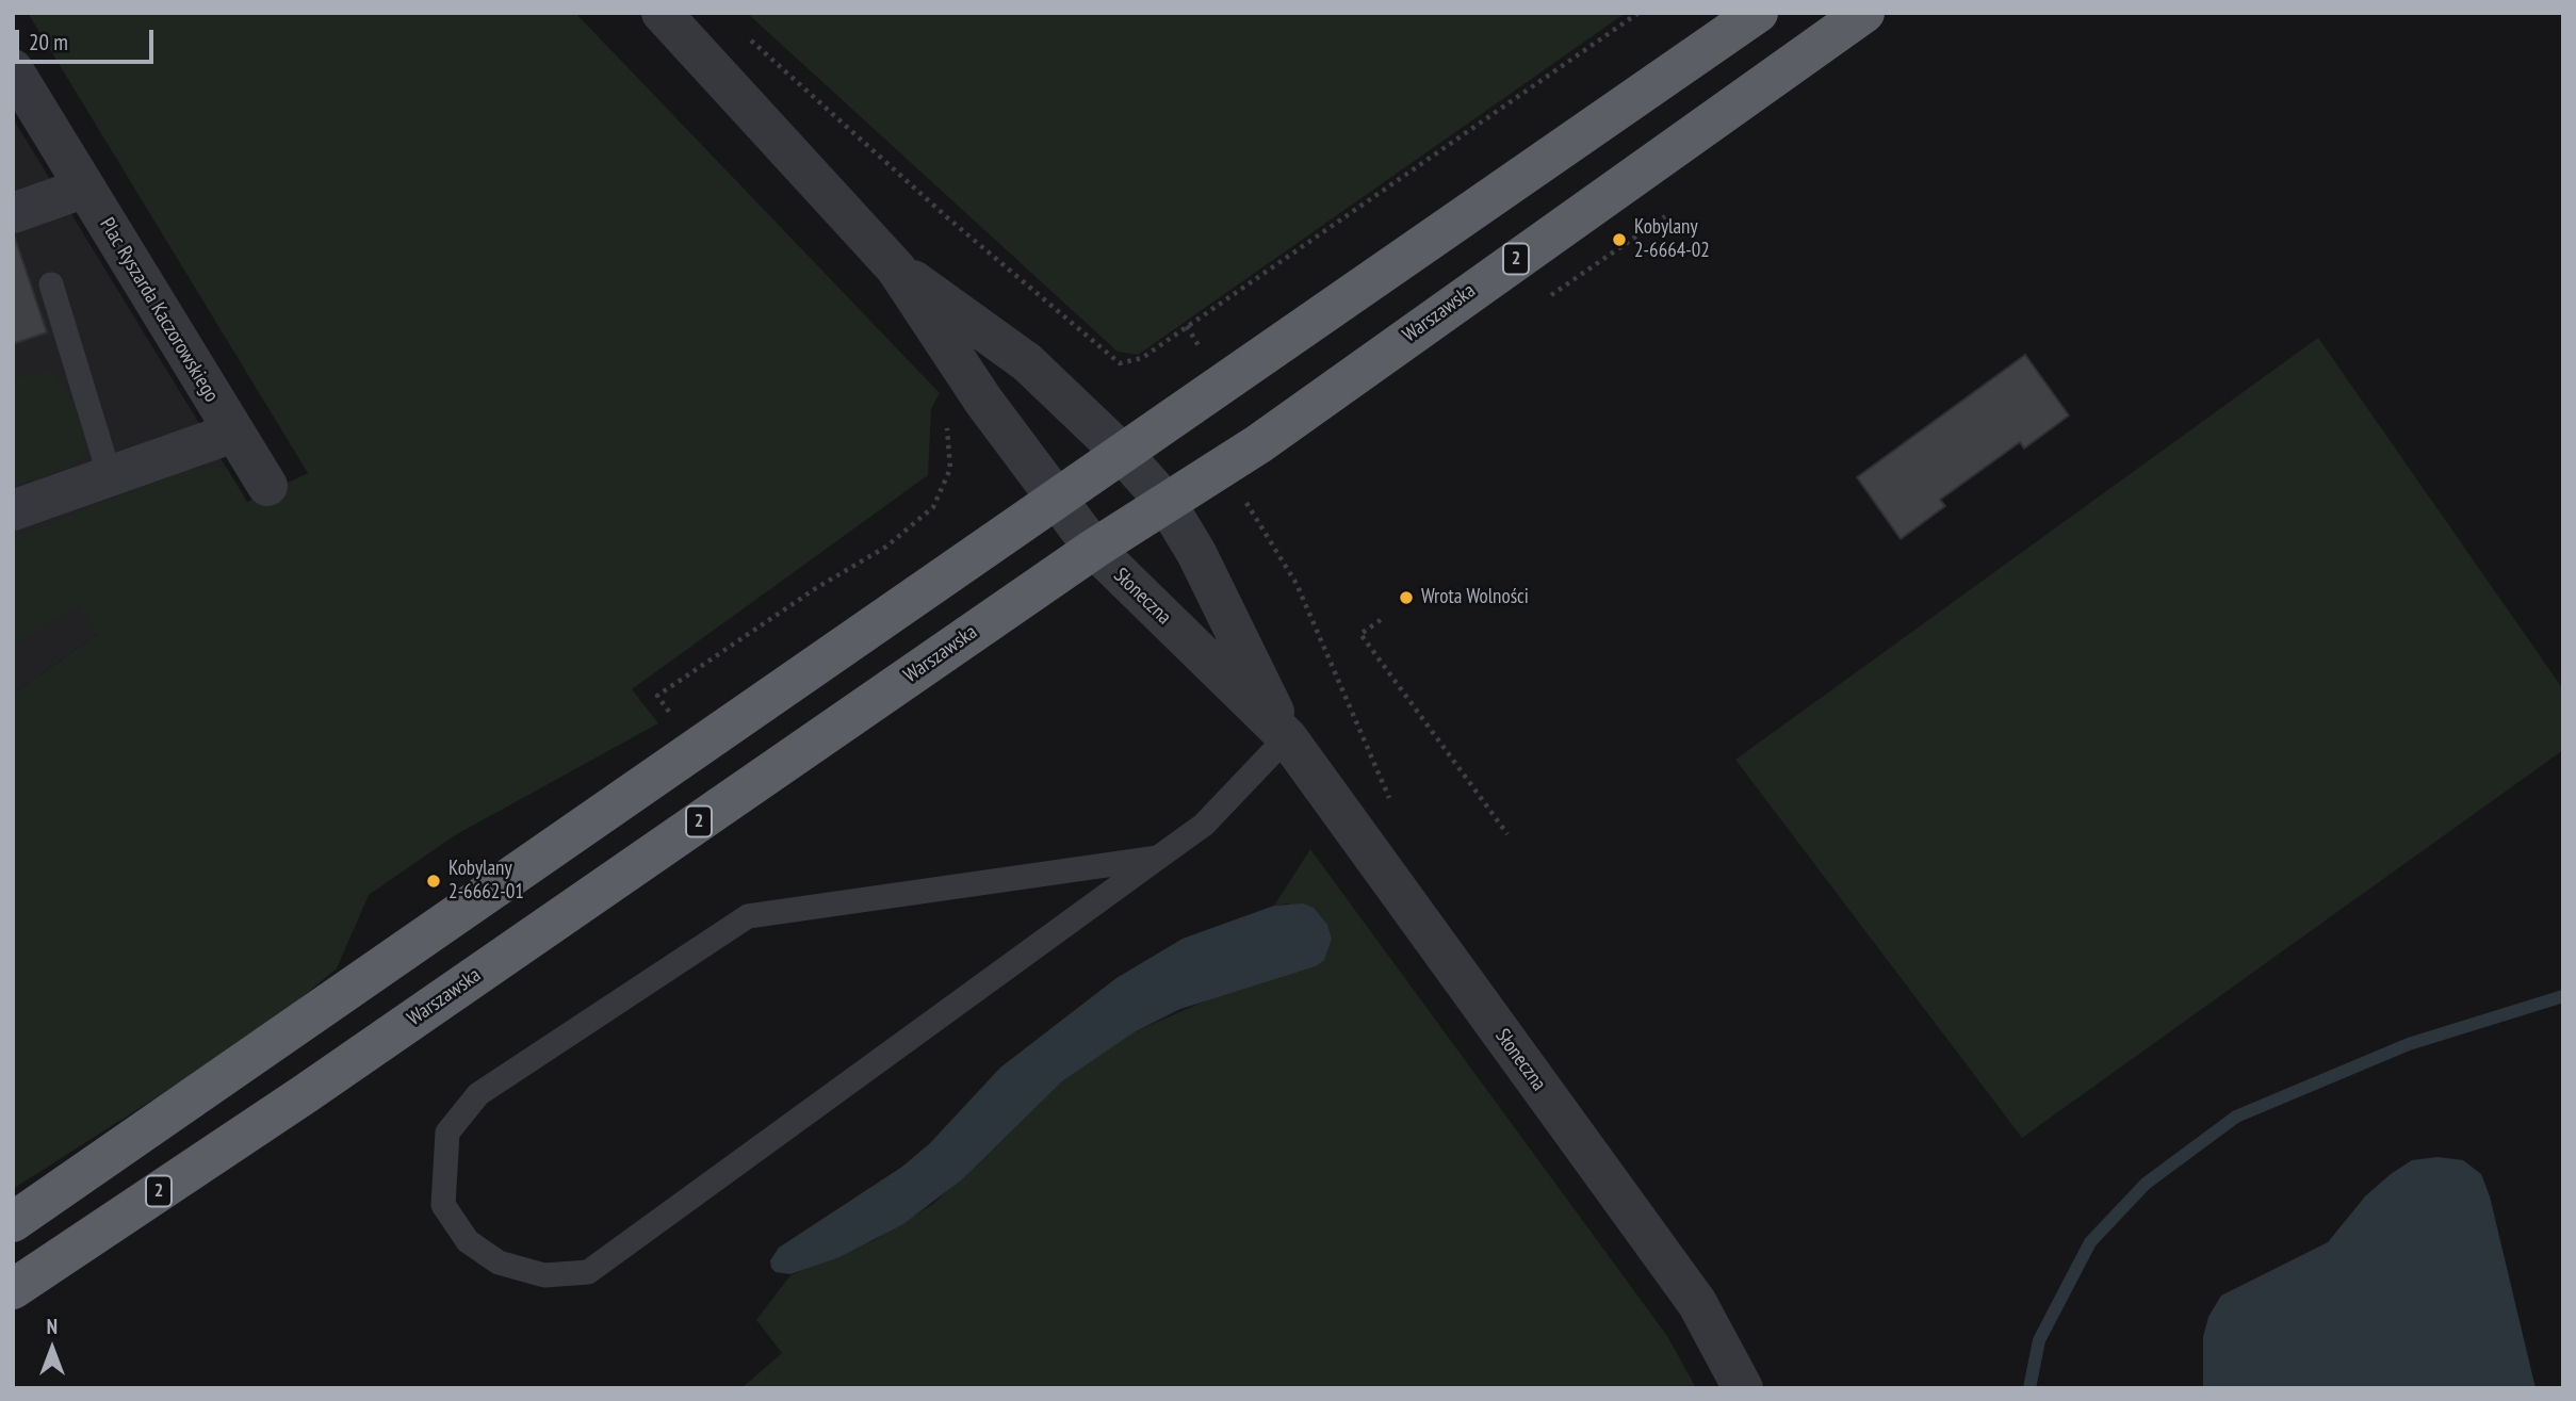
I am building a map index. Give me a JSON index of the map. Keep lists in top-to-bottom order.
{
  "streets": {
    "highway": ["2", "Warszawska"],
    "street": ["Plac Ryszarda Kaczorowskiego", "Słoneczna"]
  },
  "crossings": [
    ["Warszawska", "Słoneczna"]
  ],
  "places": ["Kobylany 2-6664-02", "Wrota Wolności", "Kobylany 2-6662-01"],
  "scale_bar": "20 m",
  "north": "top"
}
